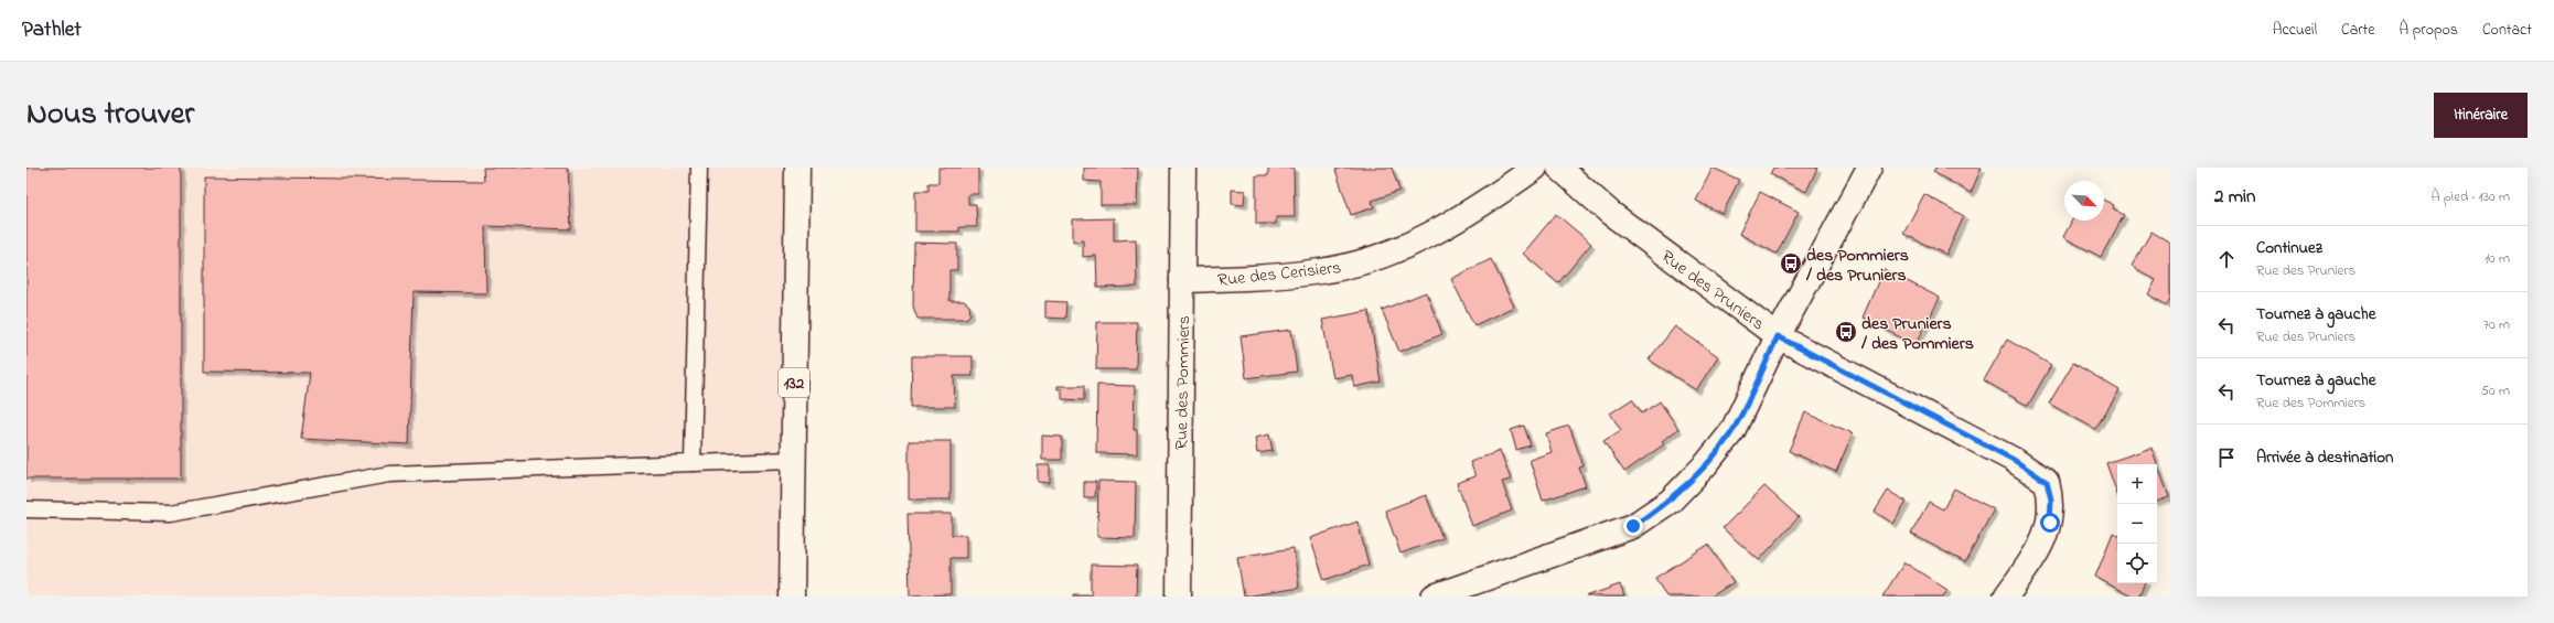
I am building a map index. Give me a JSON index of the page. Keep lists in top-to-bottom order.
{
  "streets": {
    "street": [
      "Rue des Cerisiers",
      "Rue des Pruniers",
      "132",
      "Rue des Pommiers"
    ]
  },
  "crossings": [
    ["Rue des Cerisiers", "Rue des Pommiers"]
  ],
  "places": {
    "bus stop": ["des Pommiers / des Pruniers", "des Pruniers / des Pommiers"]
  },
  "north": "bottom right",
  "page": {
    "header": "Pathlet",
    "nav": [
      "Accueil",
      "Carte",
      "À propos",
      "Contact"
    ],
    "title": "Nous trouver",
    "buttons": "Itinéraire",
    "heading": ["2 min", "À pied · 130 m"],
    "list": [
      ["Continuez", "Rue des Pruniers", "10 m"],
      ["Tournez à gauche", "Rue des Pruniers", "70 m"],
      ["Tournez à gauche", "Rue des Pommiers", "50 m"],
      "Arrivée à destination"
    ],
    "map_buttons": ["+", "−"]
  }
}
